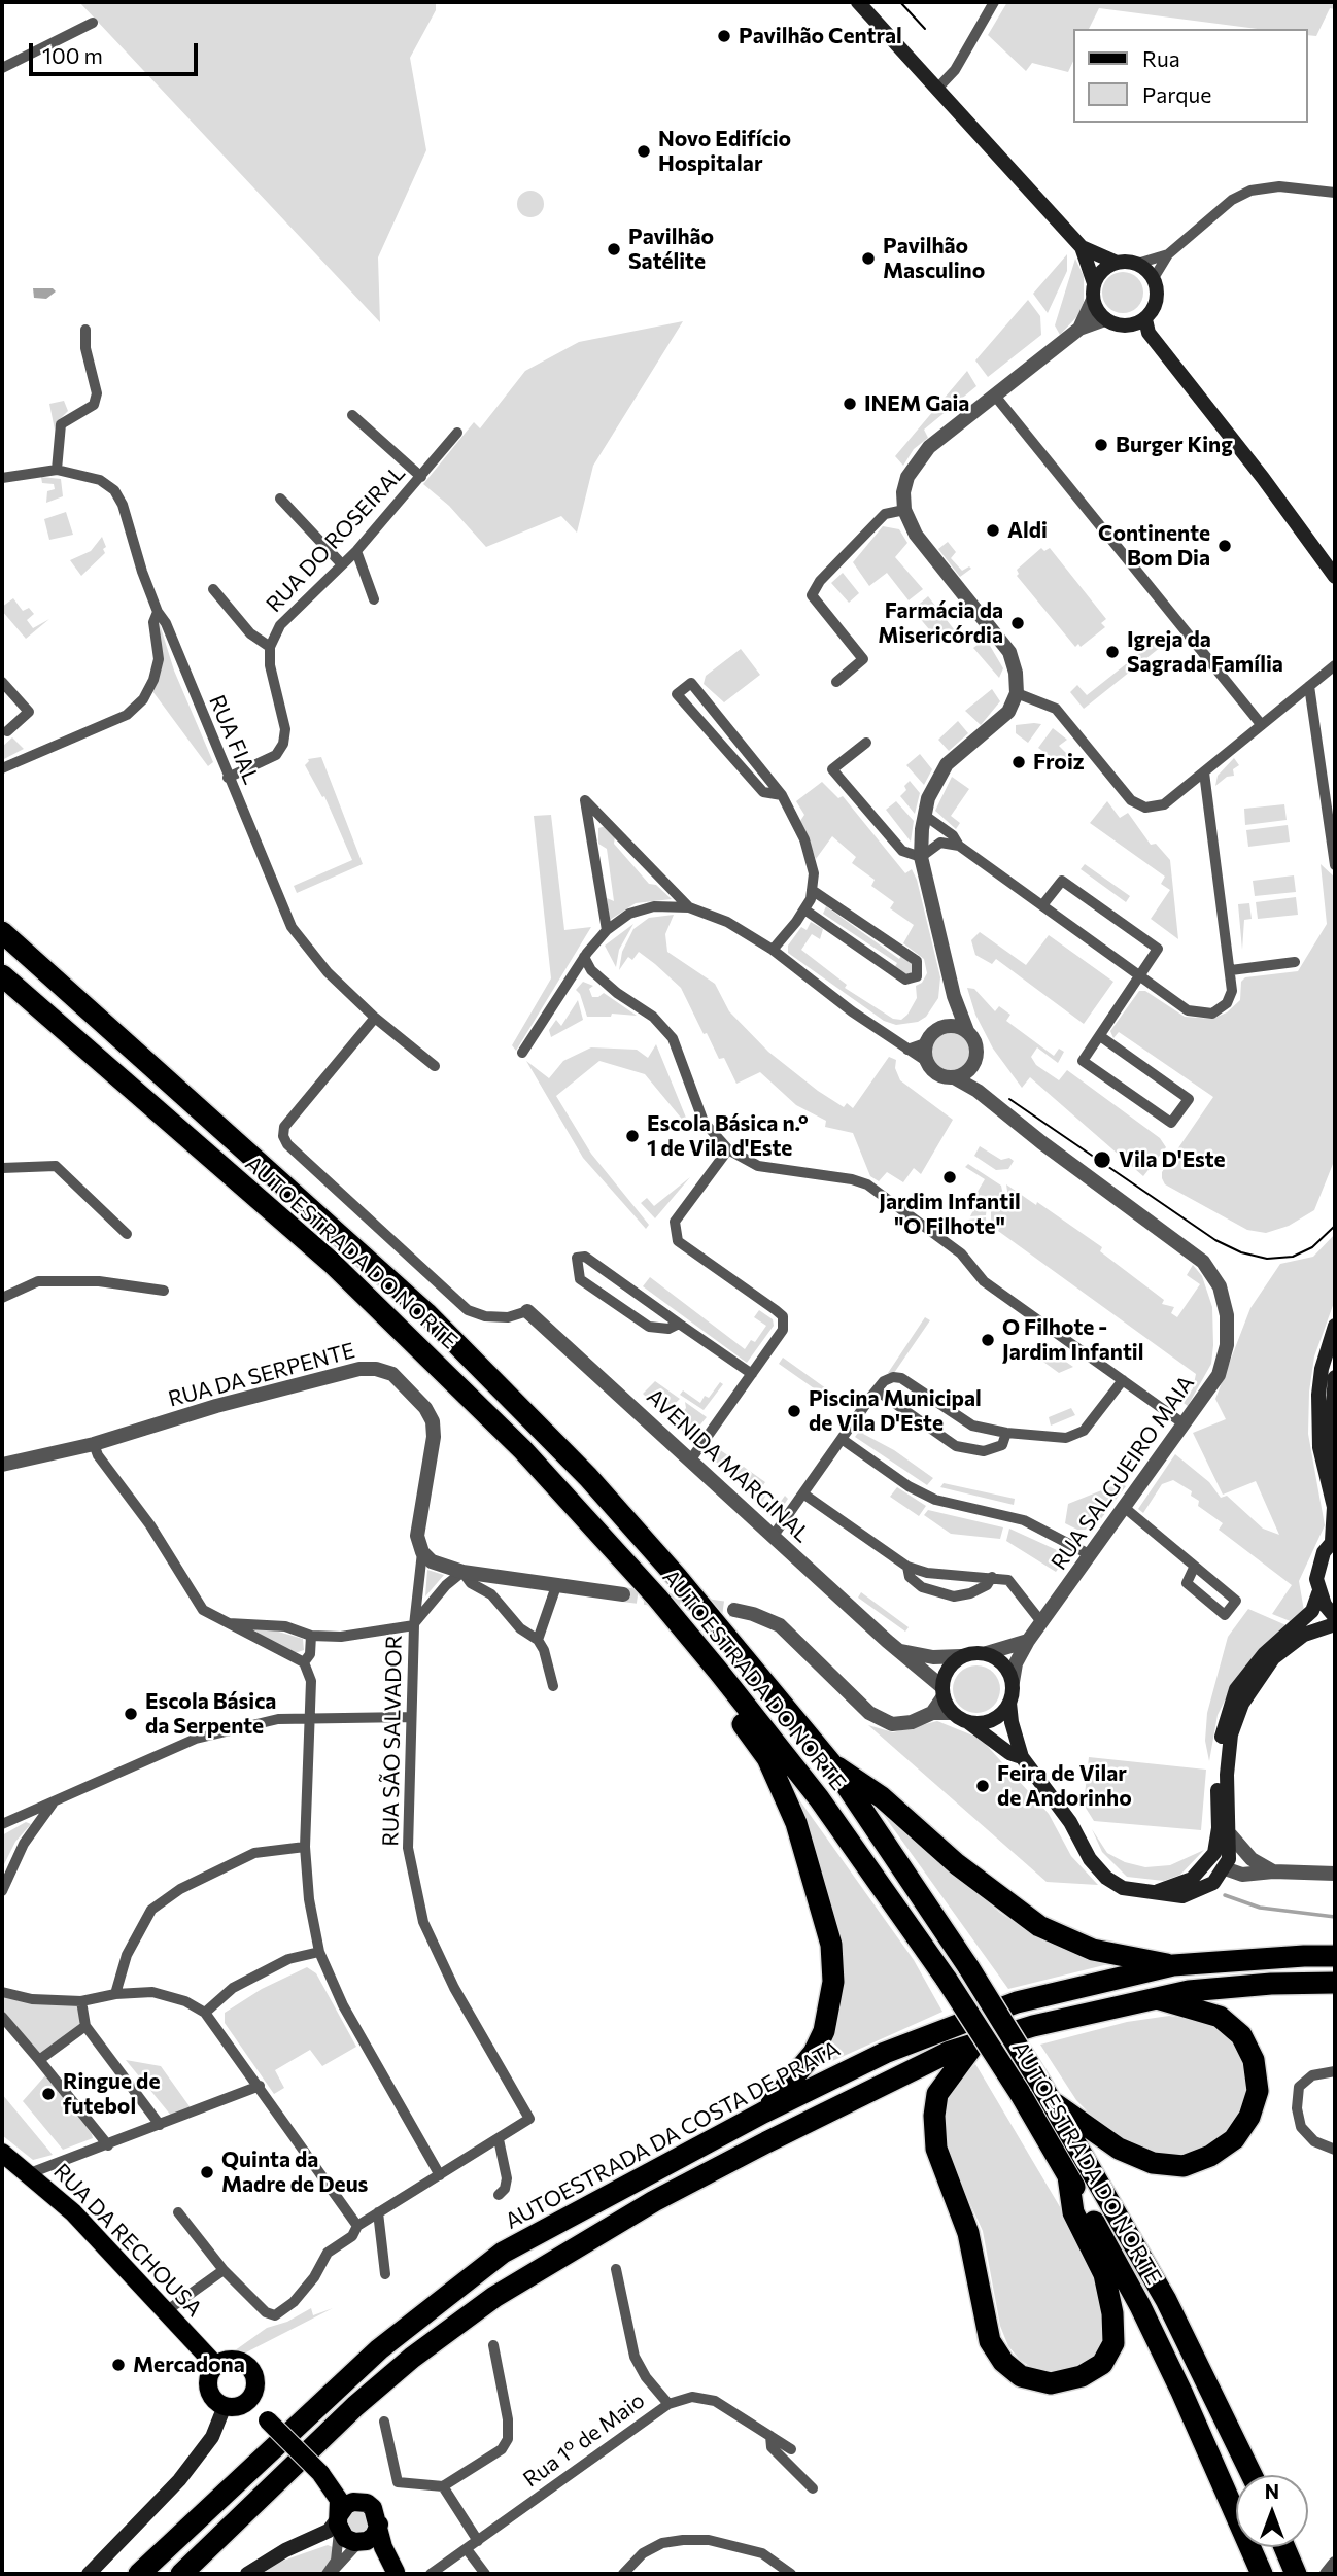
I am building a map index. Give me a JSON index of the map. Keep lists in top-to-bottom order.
{
  "streets": {
    "highway": ["AUTOESTRADA DO NORTE", "AUTOESTRADA DA COSTA DE PRATA"],
    "main road": ["RUA DA RECHOUSA"],
    "street": [
      "RUA DO ROSEIRAL",
      "RUA FIAL",
      "RUA DA SERPENTE",
      "AVENIDA MARGINAL",
      "RUA SALGUEIRO MAIA",
      "RUA SÃO SALVADOR",
      "Rua 1º de Maio"
    ]
  },
  "crossings": [
    ["RUA DO ROSEIRAL", "RUA FIAL"],
    ["RUA DA SERPENTE", "RUA SÃO SALVADOR"],
    ["AVENIDA MARGINAL", "RUA SALGUEIRO MAIA"]
  ],
  "places": [
    "Pavilhão Central",
    "Novo Edifício Hospitalar",
    "Pavilhão Satélite",
    "Pavilhão Masculino",
    "INEM Gaia",
    "Burger King",
    "Aldi",
    "Continente Bom Dia",
    "Farmácia da Misericórdia",
    "Igreja da Sagrada Família",
    "Froiz",
    "Escola Básica n.º 1 de Vila d'Este",
    "Vila D'Este",
    "Jardim Infantil \"O Filhote\"",
    "O Filhote - Jardim Infantil",
    "Piscina Municipal de Vila D'Este",
    "Escola Básica da Serpente",
    "Feira de Vilar de Andorinho",
    "Ringue de futebol",
    "Quinta da Madre de Deus",
    "Mercadona"
  ],
  "legend": ["Rua", "Parque"],
  "scale_bar": "100 m",
  "north": "top"
}
